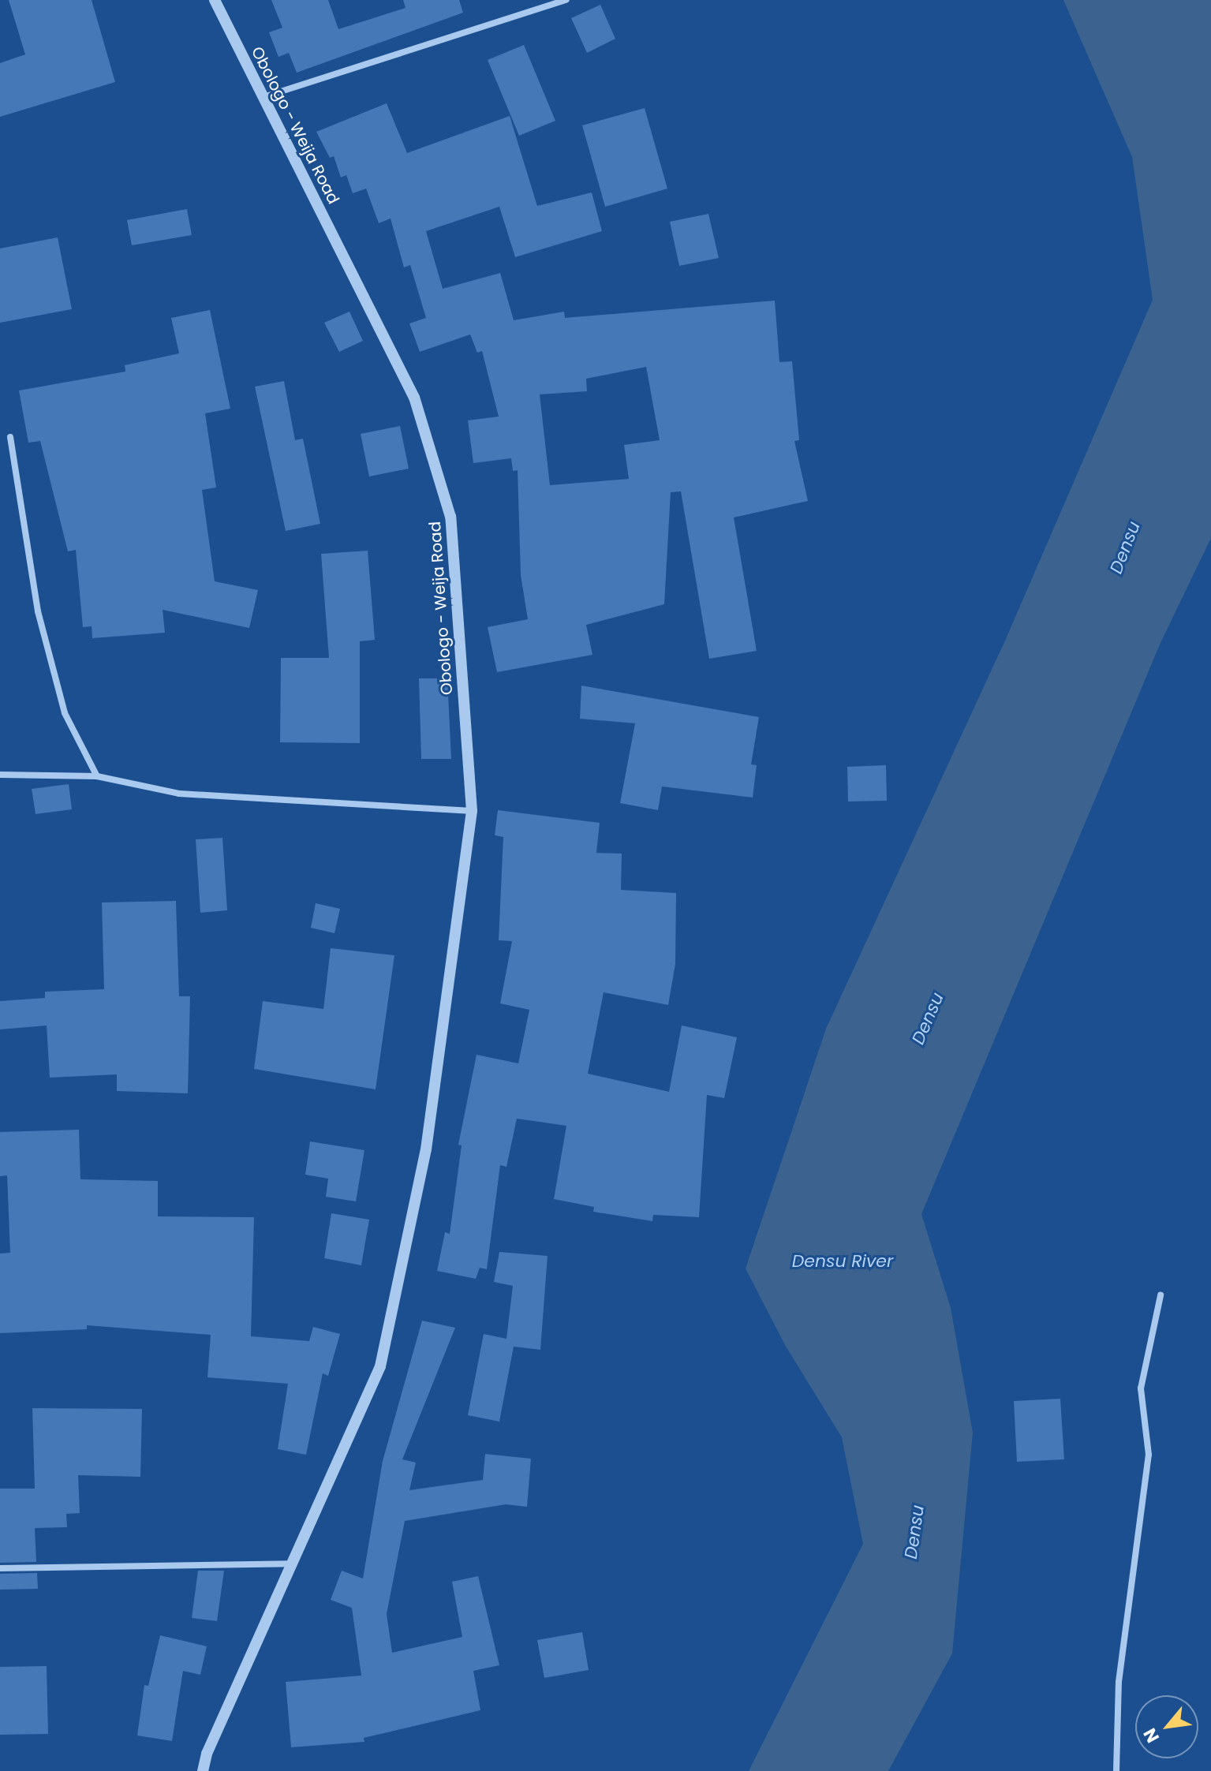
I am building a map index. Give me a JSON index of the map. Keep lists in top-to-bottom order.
{
  "streets": {
    "street": ["Obologo - Weija Road"]
  },
  "water": ["Densu", "Densu River"],
  "north": "bottom left"
}
